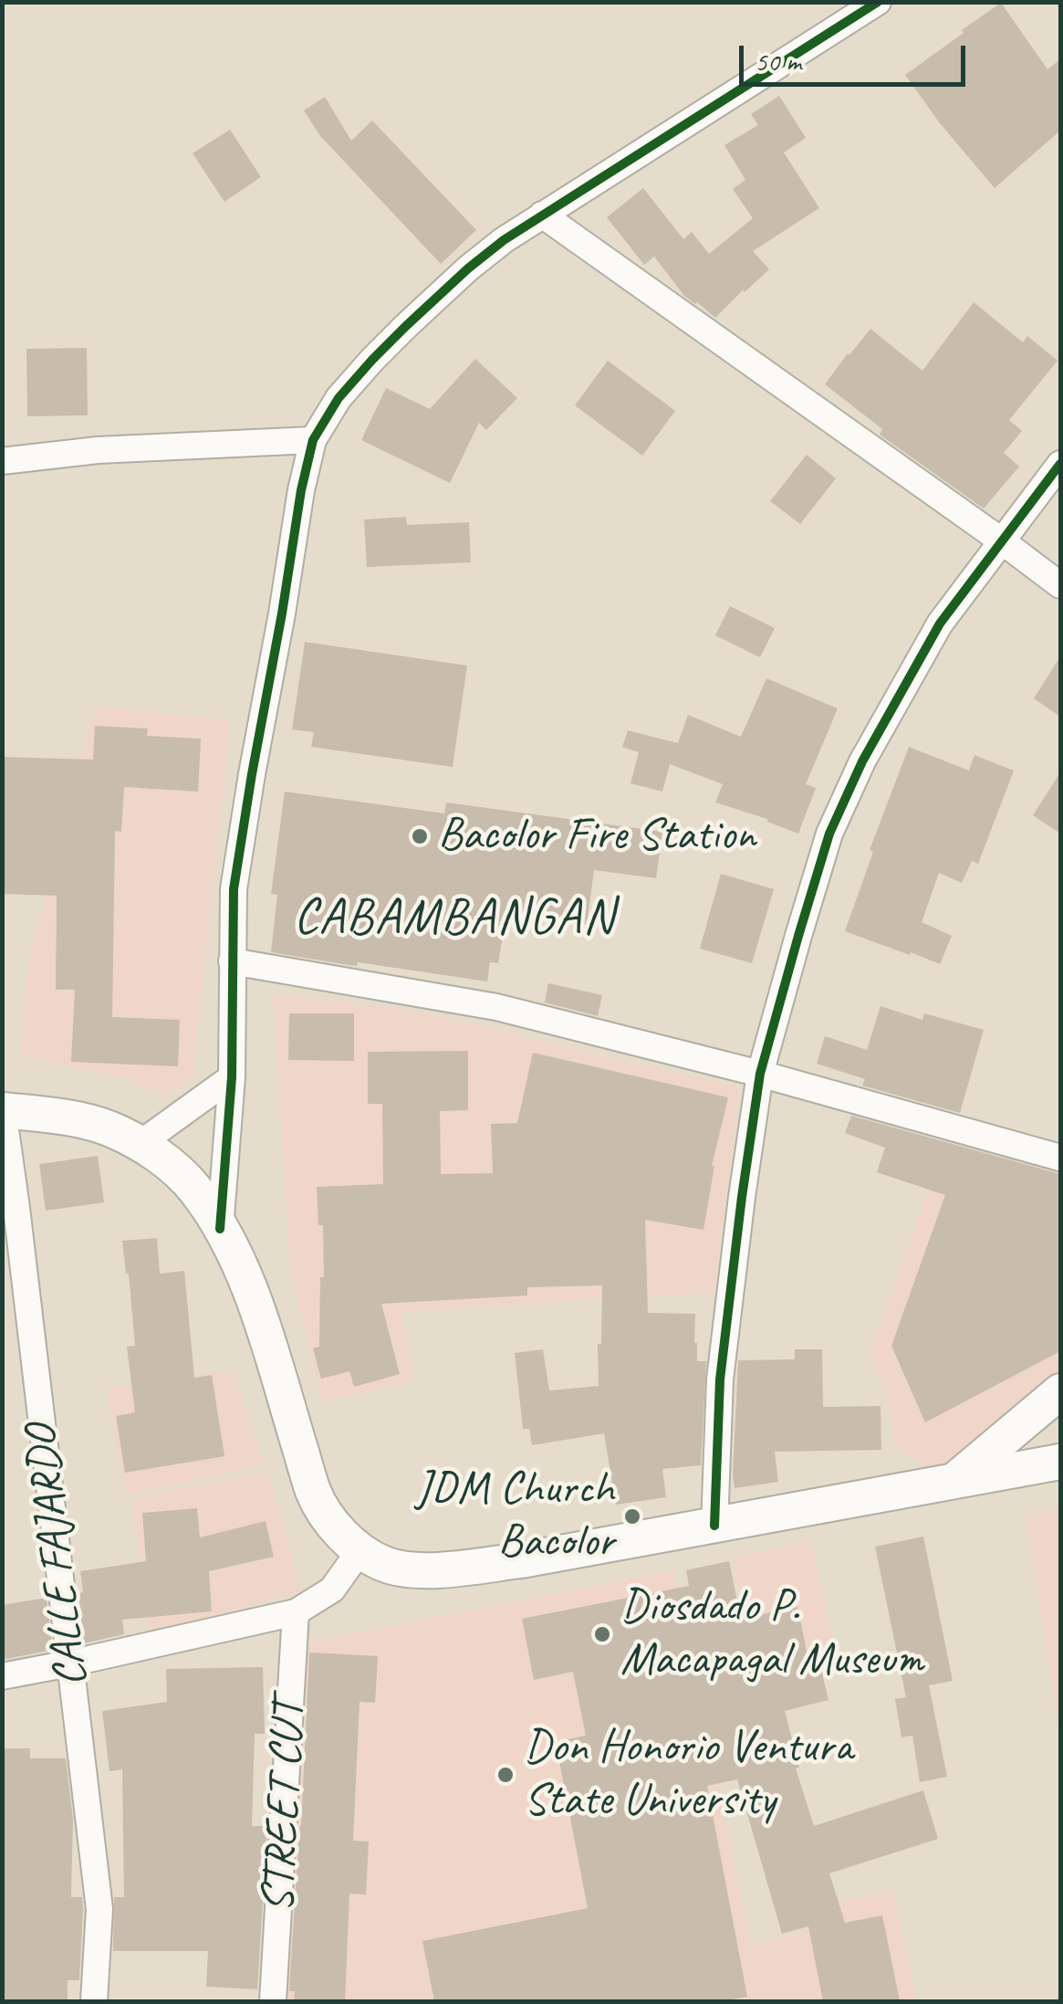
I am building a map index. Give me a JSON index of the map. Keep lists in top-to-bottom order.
{
  "streets": {
    "street": ["CALLE FAJARDO", "STREET CUT"]
  },
  "districts": ["CABAMBANGAN"],
  "places": [
    "Bacolor Fire Station",
    "JDM Church Bacolor",
    "Diosdado P. Macapagal Museum",
    "Don Honorio Ventura State University"
  ],
  "scale_bar": "50 m"
}
